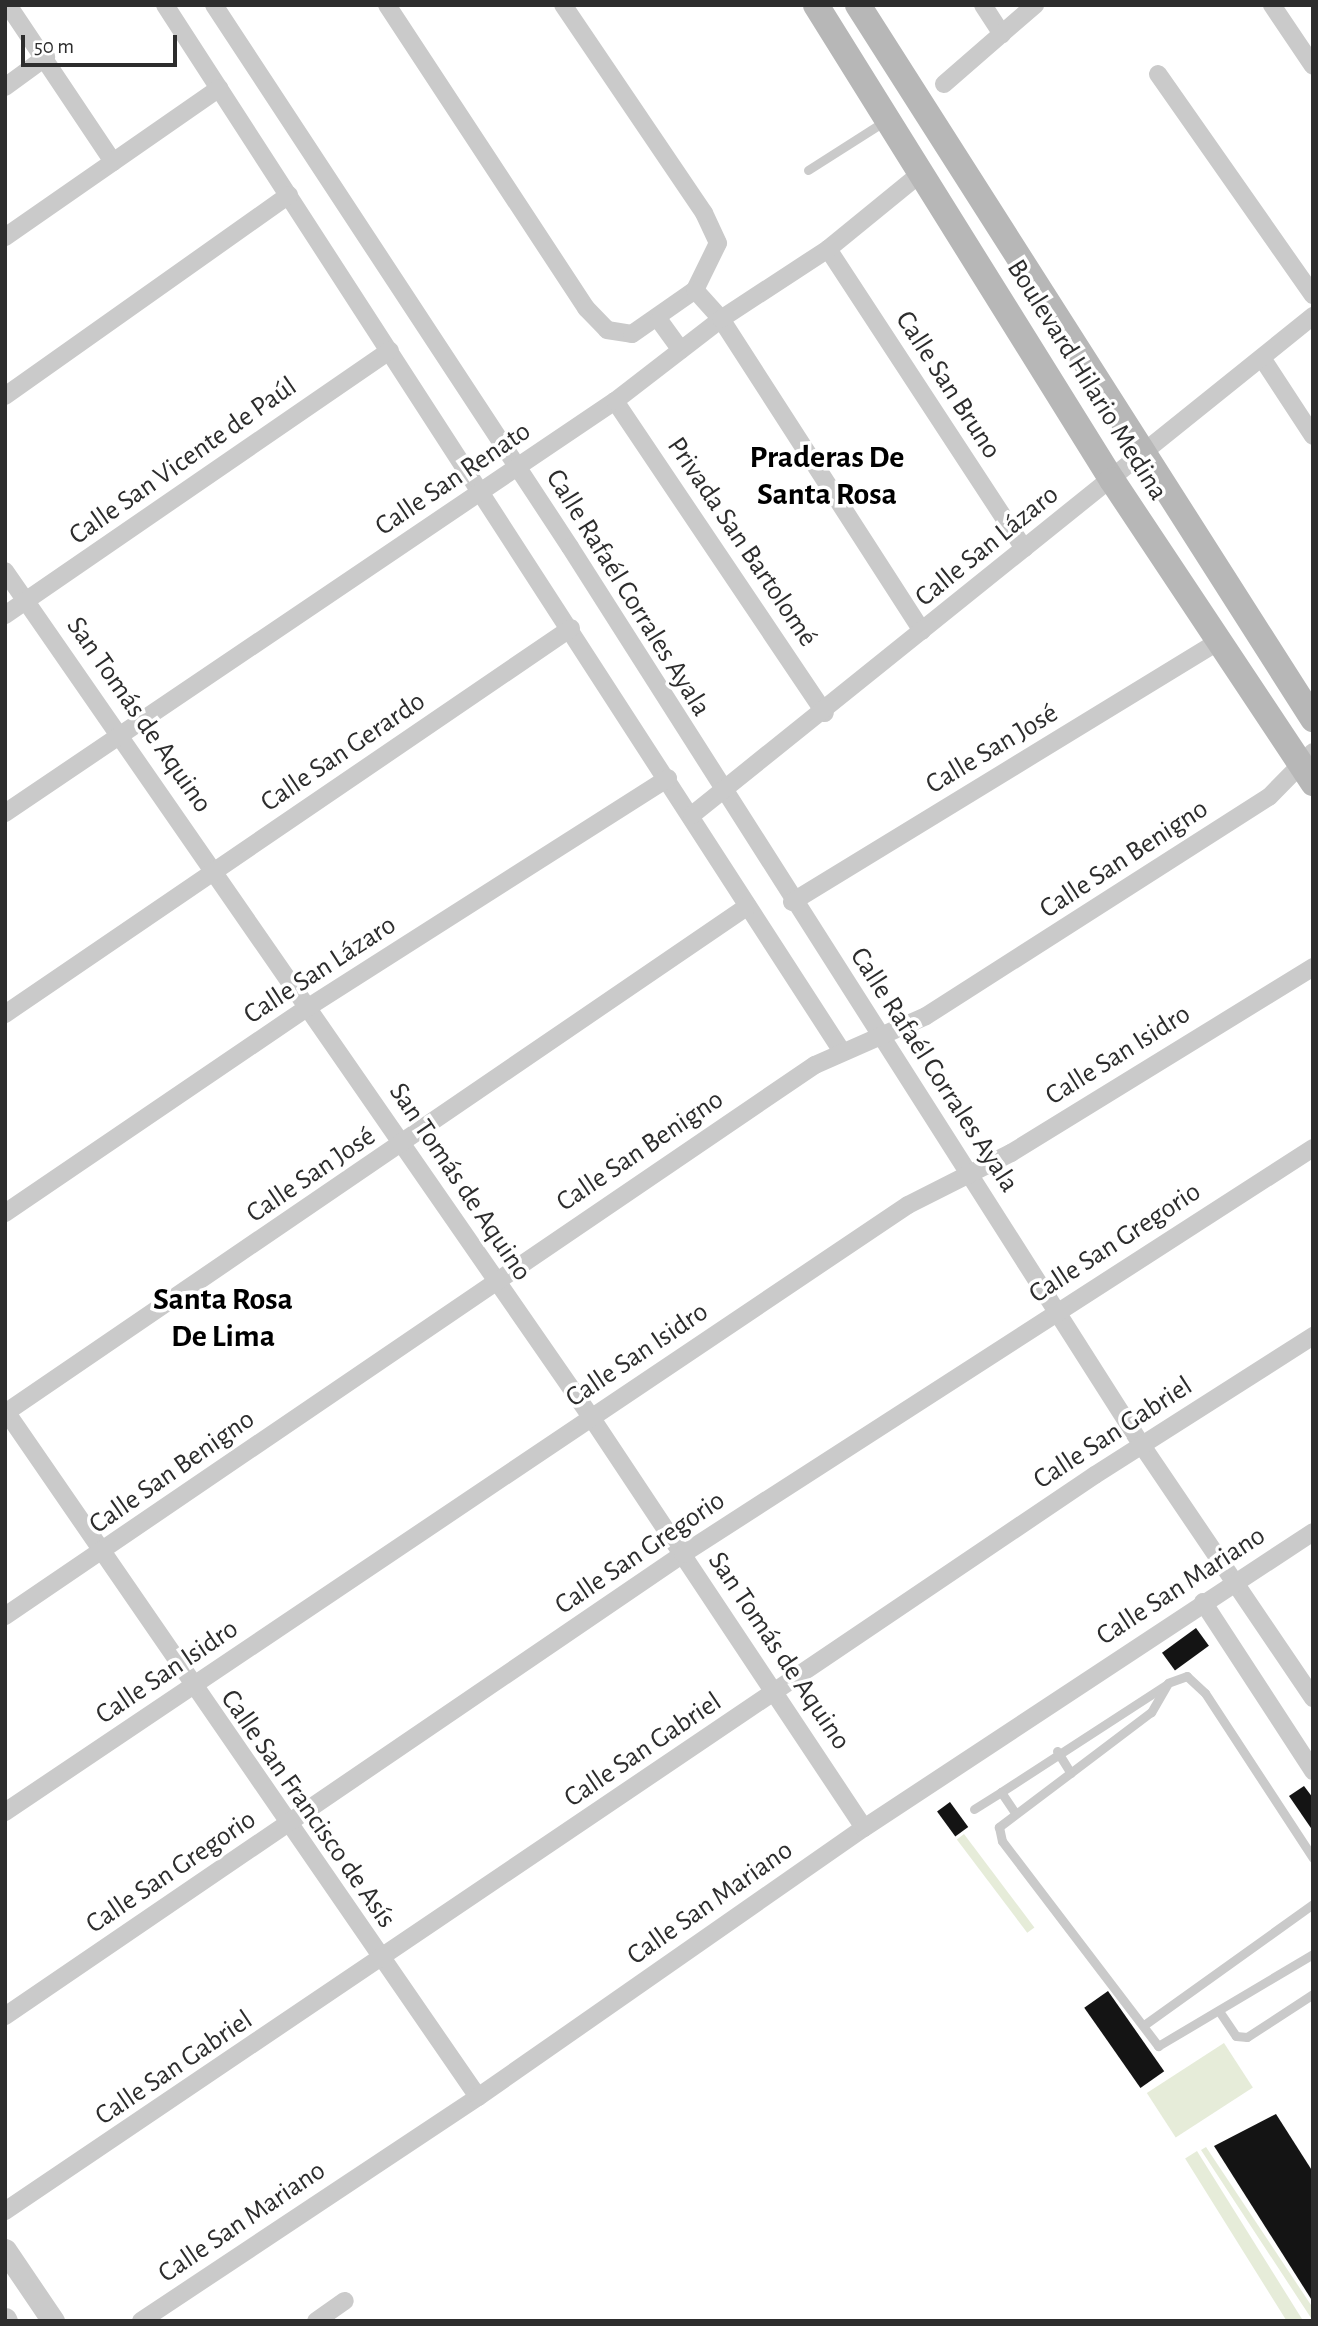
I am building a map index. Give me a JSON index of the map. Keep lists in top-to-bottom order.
{
  "streets": {
    "main road": ["Boulevard Hilario Medina"],
    "street": [
      "Calle San Bruno",
      "Calle San Vicente de Paúl",
      "Calle San Renato",
      "Privada San Bartolomé",
      "Calle San Lázaro",
      "Calle Rafaél Corrales Ayala",
      "San Tomás de Aquino",
      "Calle San José",
      "Calle San Gerardo",
      "Calle San Benigno",
      "Calle San Isidro",
      "Calle San Gregorio",
      "Calle San Gabriel",
      "Calle San Mariano",
      "Calle San Francisco de Asís"
    ]
  },
  "crossings": [
    ["Boulevard Hilario Medina", "Calle San Renato"],
    ["Boulevard Hilario Medina", "Calle San Lázaro"],
    ["Boulevard Hilario Medina", "Calle San José"],
    ["Boulevard Hilario Medina", "Calle San Benigno"],
    ["Calle San Bruno", "Calle San Renato"],
    ["Calle San Bruno", "Calle San Lázaro"],
    ["Calle San Vicente de Paúl", "San Tomás de Aquino"],
    ["Calle San Renato", "Privada San Bartolomé"],
    ["Calle San Renato", "Calle Rafaél Corrales Ayala"],
    ["Calle San Renato", "San Tomás de Aquino"],
    ["Privada San Bartolomé", "Calle San Lázaro"],
    ["Calle San Lázaro", "Calle Rafaél Corrales Ayala"],
    ["Calle San Lázaro", "San Tomás de Aquino"],
    ["Calle Rafaél Corrales Ayala", "Calle San José"],
    ["Calle Rafaél Corrales Ayala", "Calle San Benigno"],
    ["Calle Rafaél Corrales Ayala", "Calle San Isidro"],
    ["Calle Rafaél Corrales Ayala", "Calle San Gregorio"],
    ["Calle Rafaél Corrales Ayala", "Calle San Gabriel"],
    ["Calle Rafaél Corrales Ayala", "Calle San Mariano"],
    ["San Tomás de Aquino", "Calle San José"],
    ["San Tomás de Aquino", "Calle San Gerardo"],
    ["San Tomás de Aquino", "Calle San Benigno"],
    ["San Tomás de Aquino", "Calle San Isidro"],
    ["San Tomás de Aquino", "Calle San Gregorio"],
    ["San Tomás de Aquino", "Calle San Gabriel"],
    ["San Tomás de Aquino", "Calle San Mariano"],
    ["Calle San José", "Calle San Francisco de Asís"],
    ["Calle San Benigno", "Calle San Francisco de Asís"],
    ["Calle San Isidro", "Calle San Francisco de Asís"],
    ["Calle San Gregorio", "Calle San Francisco de Asís"],
    ["Calle San Gabriel", "Calle San Francisco de Asís"],
    ["Calle San Mariano", "Calle San Francisco de Asís"]
  ],
  "districts": ["Praderas De Santa Rosa", "Santa Rosa De Lima"],
  "scale_bar": "50 m"
}
